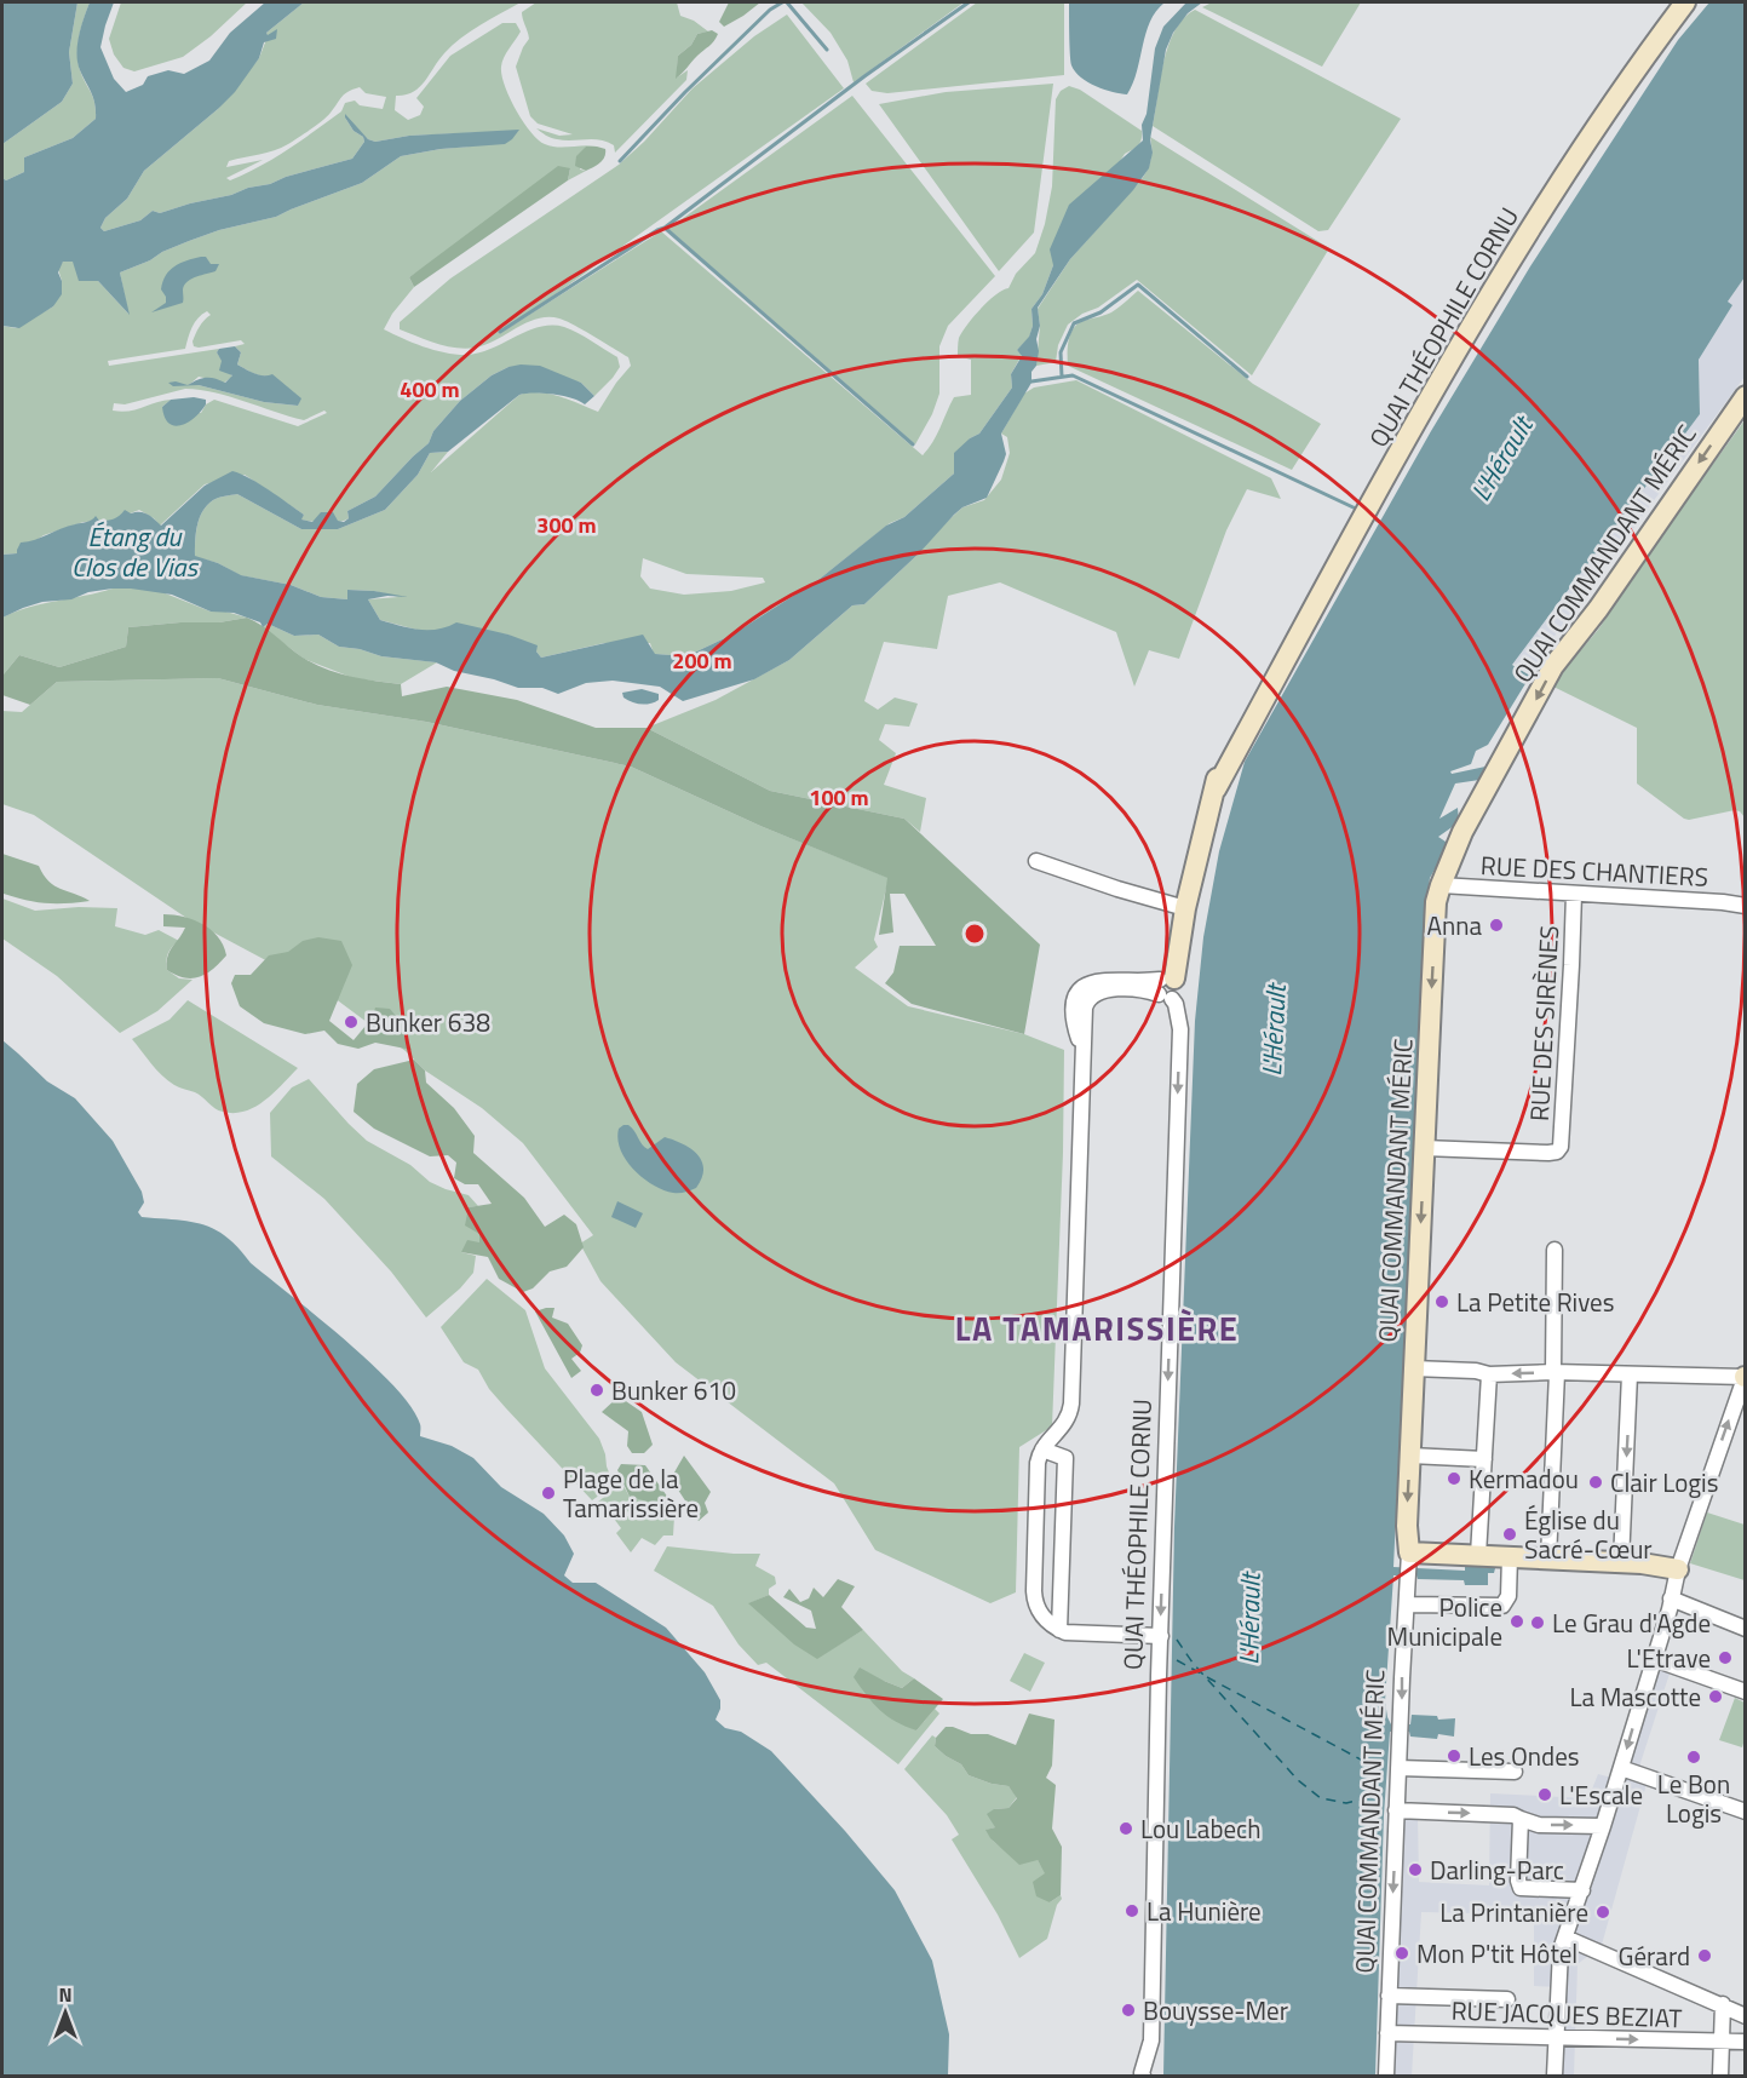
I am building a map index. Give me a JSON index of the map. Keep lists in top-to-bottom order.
{
  "streets": {
    "street": [
      "QUAI THÉOPHILE CORNU",
      "QUAI COMMANDANT MÉRIC",
      "RUE DES CHANTIERS",
      "RUE DES SIRÈNES",
      "RUE JACQUES BEZIAT"
    ]
  },
  "crossings": [
    ["QUAI COMMANDANT MÉRIC", "RUE DES CHANTIERS"],
    ["QUAI COMMANDANT MÉRIC", "RUE DES SIRÈNES"],
    ["QUAI COMMANDANT MÉRIC", "RUE JACQUES BEZIAT"],
    ["RUE DES CHANTIERS", "RUE DES SIRÈNES"]
  ],
  "one_way": ["QUAI COMMANDANT MÉRIC"],
  "districts": ["LA TAMARISSIÈRE"],
  "water": ["L'Hérault", "Étang du Clos de Vias"],
  "places": [
    "Anna",
    "Bunker 638",
    "La Petite Rives",
    "Bunker 610",
    "Kermadou",
    "Clair Logis",
    "Plage de la Tamarissière",
    "Église du Sacré-Cœur",
    "Police Municipale",
    "Le Grau d'Agde",
    "L'Etrave",
    "La Mascotte",
    "Les Ondes",
    "Le Bon Logis",
    "L'Escale",
    "Lou Labech",
    "Darling-Parc",
    "La Hunière",
    "La Printanière",
    "Mon P'tit Hôtel",
    "Gérard",
    "Bouysse-Mer"
  ],
  "north": "top",
  "rings": [
    "400 m",
    "300 m",
    "200 m",
    "100 m"
  ]
}
